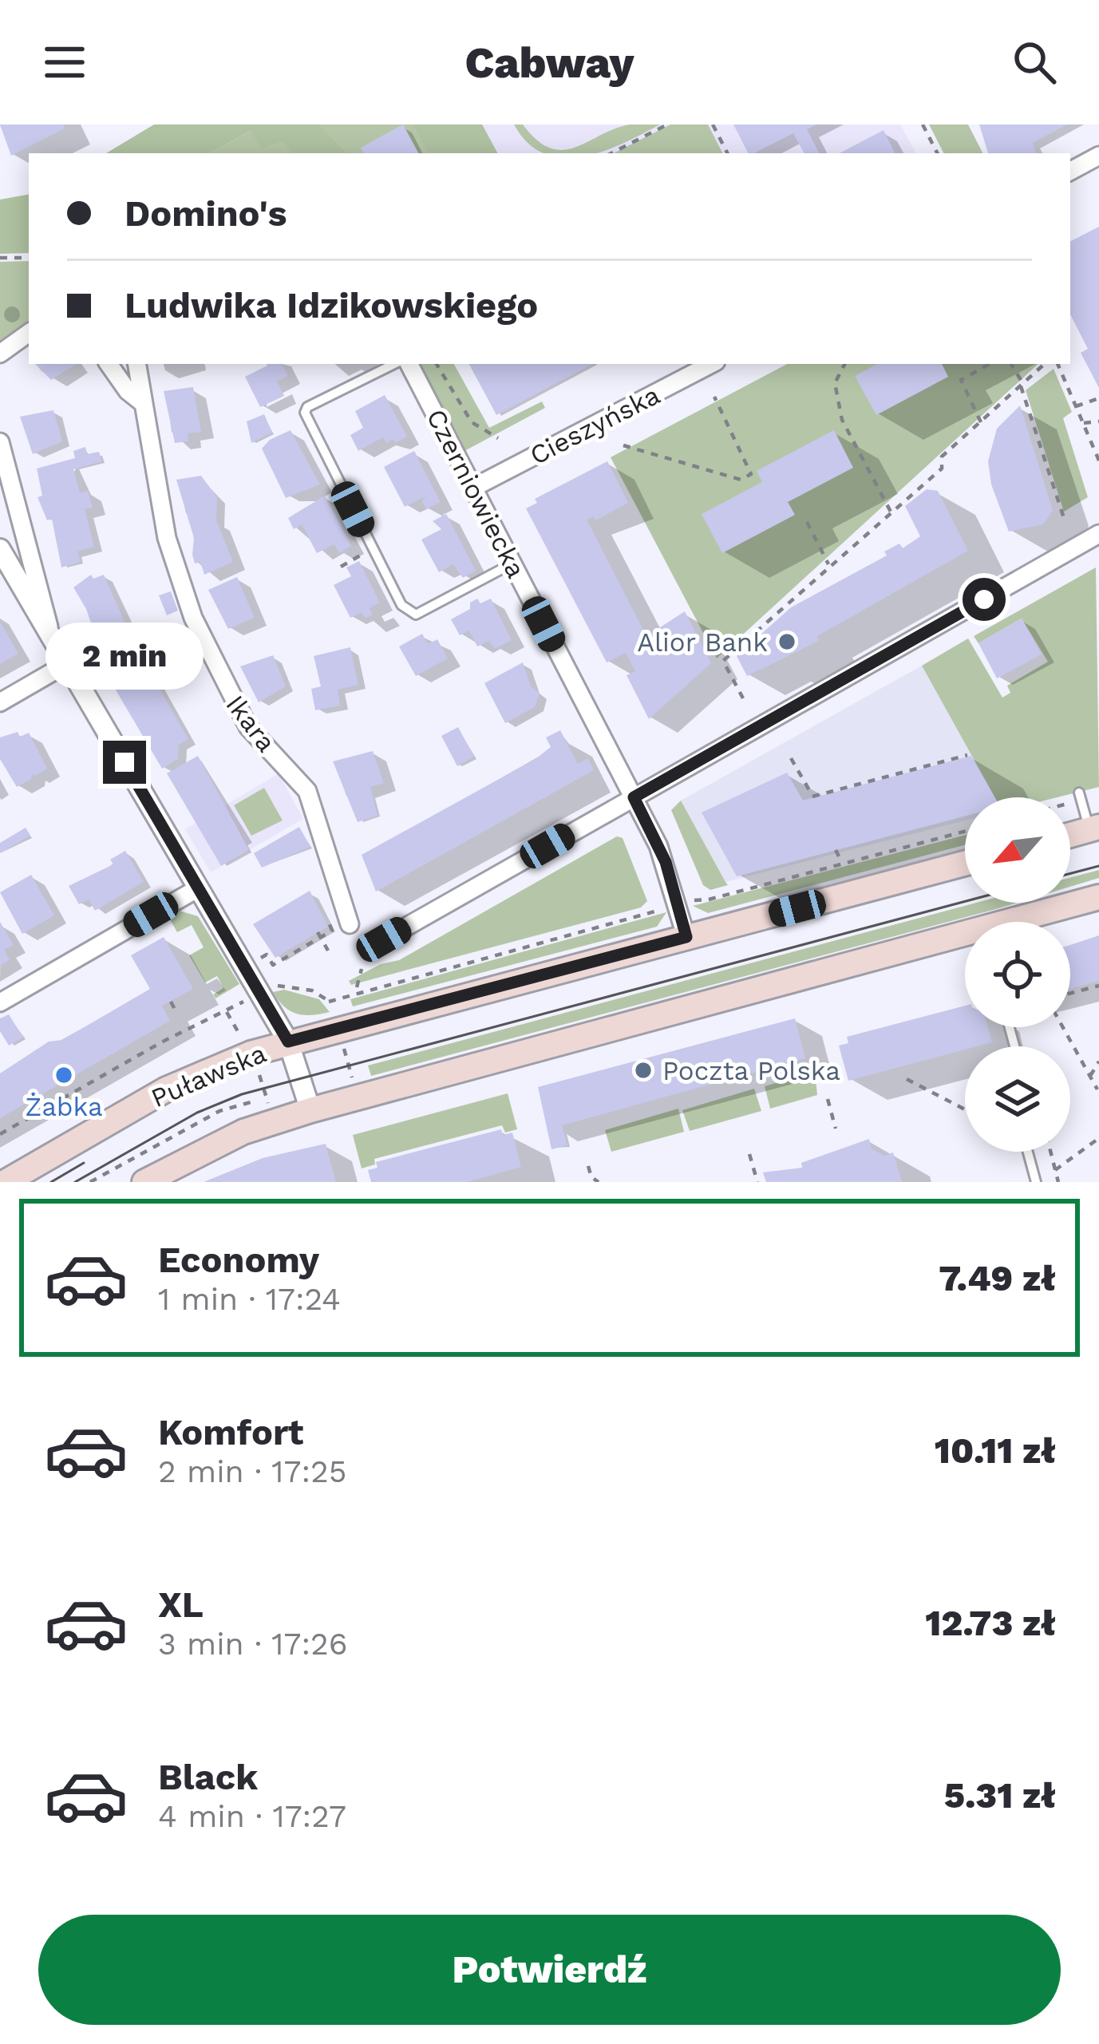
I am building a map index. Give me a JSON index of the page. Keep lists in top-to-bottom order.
{
  "streets": {
    "main road": ["Puławska"],
    "street": ["Cieszyńska", "Czerniowiecka", "Ikara"]
  },
  "crossings": [
    ["Cieszyńska", "Czerniowiecka"],
    ["Czerniowiecka", "Puławska"]
  ],
  "places": ["Alior Bank", "Poczta Polska", "Żabka"],
  "north": "bottom left",
  "page": {
    "header": "Cabway",
    "banner": ["Domino's", "Ludwika Idzikowskiego"],
    "bubble": "2 min",
    "list": [
      {
        "name": "Economy",
        "note": "1 min · 17:24",
        "value": "7.49 zł"
      },
      {
        "name": "Komfort",
        "note": "2 min · 17:25",
        "value": "10.11 zł"
      },
      {
        "name": "XL",
        "note": "3 min · 17:26",
        "value": "12.73 zł"
      },
      {
        "name": "Black",
        "note": "4 min · 17:27",
        "value": "5.31 zł"
      }
    ],
    "buttons": "Potwierdź"
  }
}
